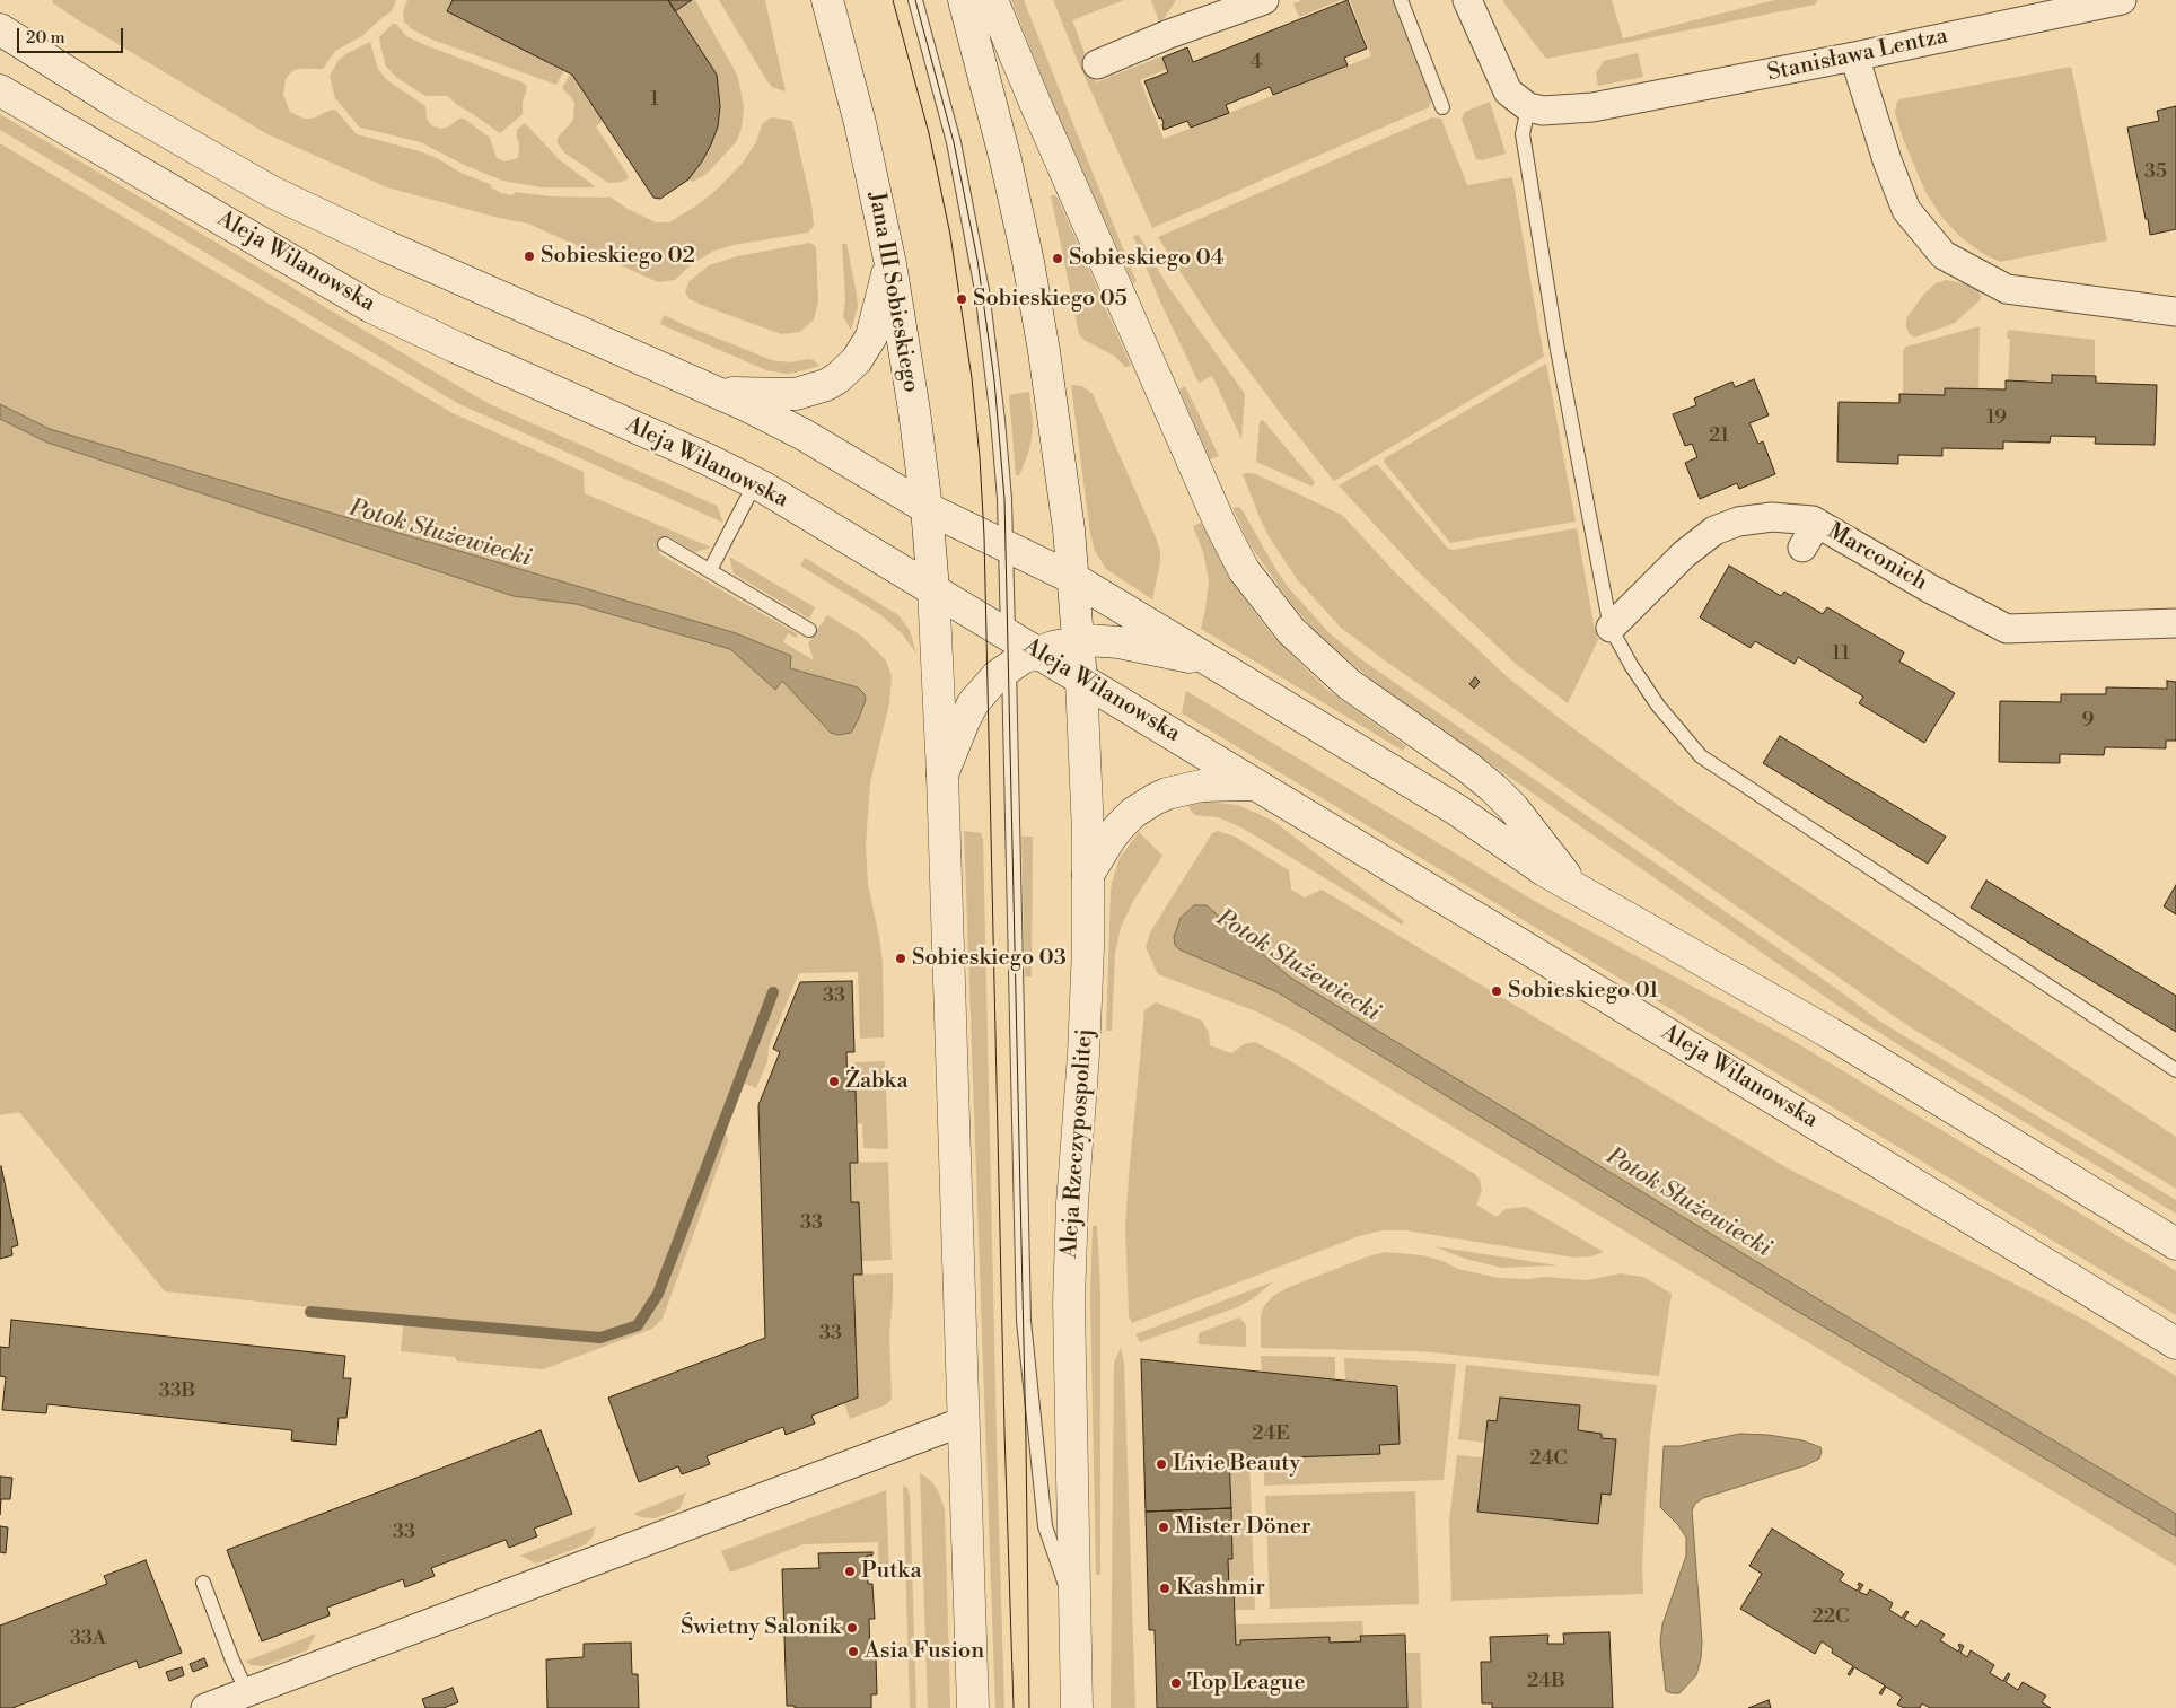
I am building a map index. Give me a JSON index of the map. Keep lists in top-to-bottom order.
{
  "streets": {
    "main road": ["Aleja Wilanowska", "Jana III Sobieskiego", "Aleja Rzeczypospolitej"],
    "street": ["Stanisława Lentza", "Marconich"]
  },
  "crossings": [
    ["Aleja Wilanowska", "Jana III Sobieskiego"],
    ["Aleja Wilanowska", "Aleja Rzeczypospolitej"]
  ],
  "water": ["Potok Służewiecki"],
  "places": [
    "Sobieskiego 02",
    "Sobieskiego 04",
    "Sobieskiego 05",
    "Sobieskiego 03",
    "Sobieskiego 01",
    "Żabka",
    "Livie Beauty",
    "Mister Döner",
    "Putka",
    "Kashmir",
    "Świetny Salonik",
    "Asia Fusion",
    "Top League"
  ],
  "house_numbers": [
    "4",
    "1",
    "35",
    "19",
    "21",
    "11",
    "9",
    "33",
    "33",
    "33",
    "33B",
    "24E",
    "24C",
    "33",
    "22C",
    "33A",
    "24B"
  ],
  "scale_bar": "20 m"
}
